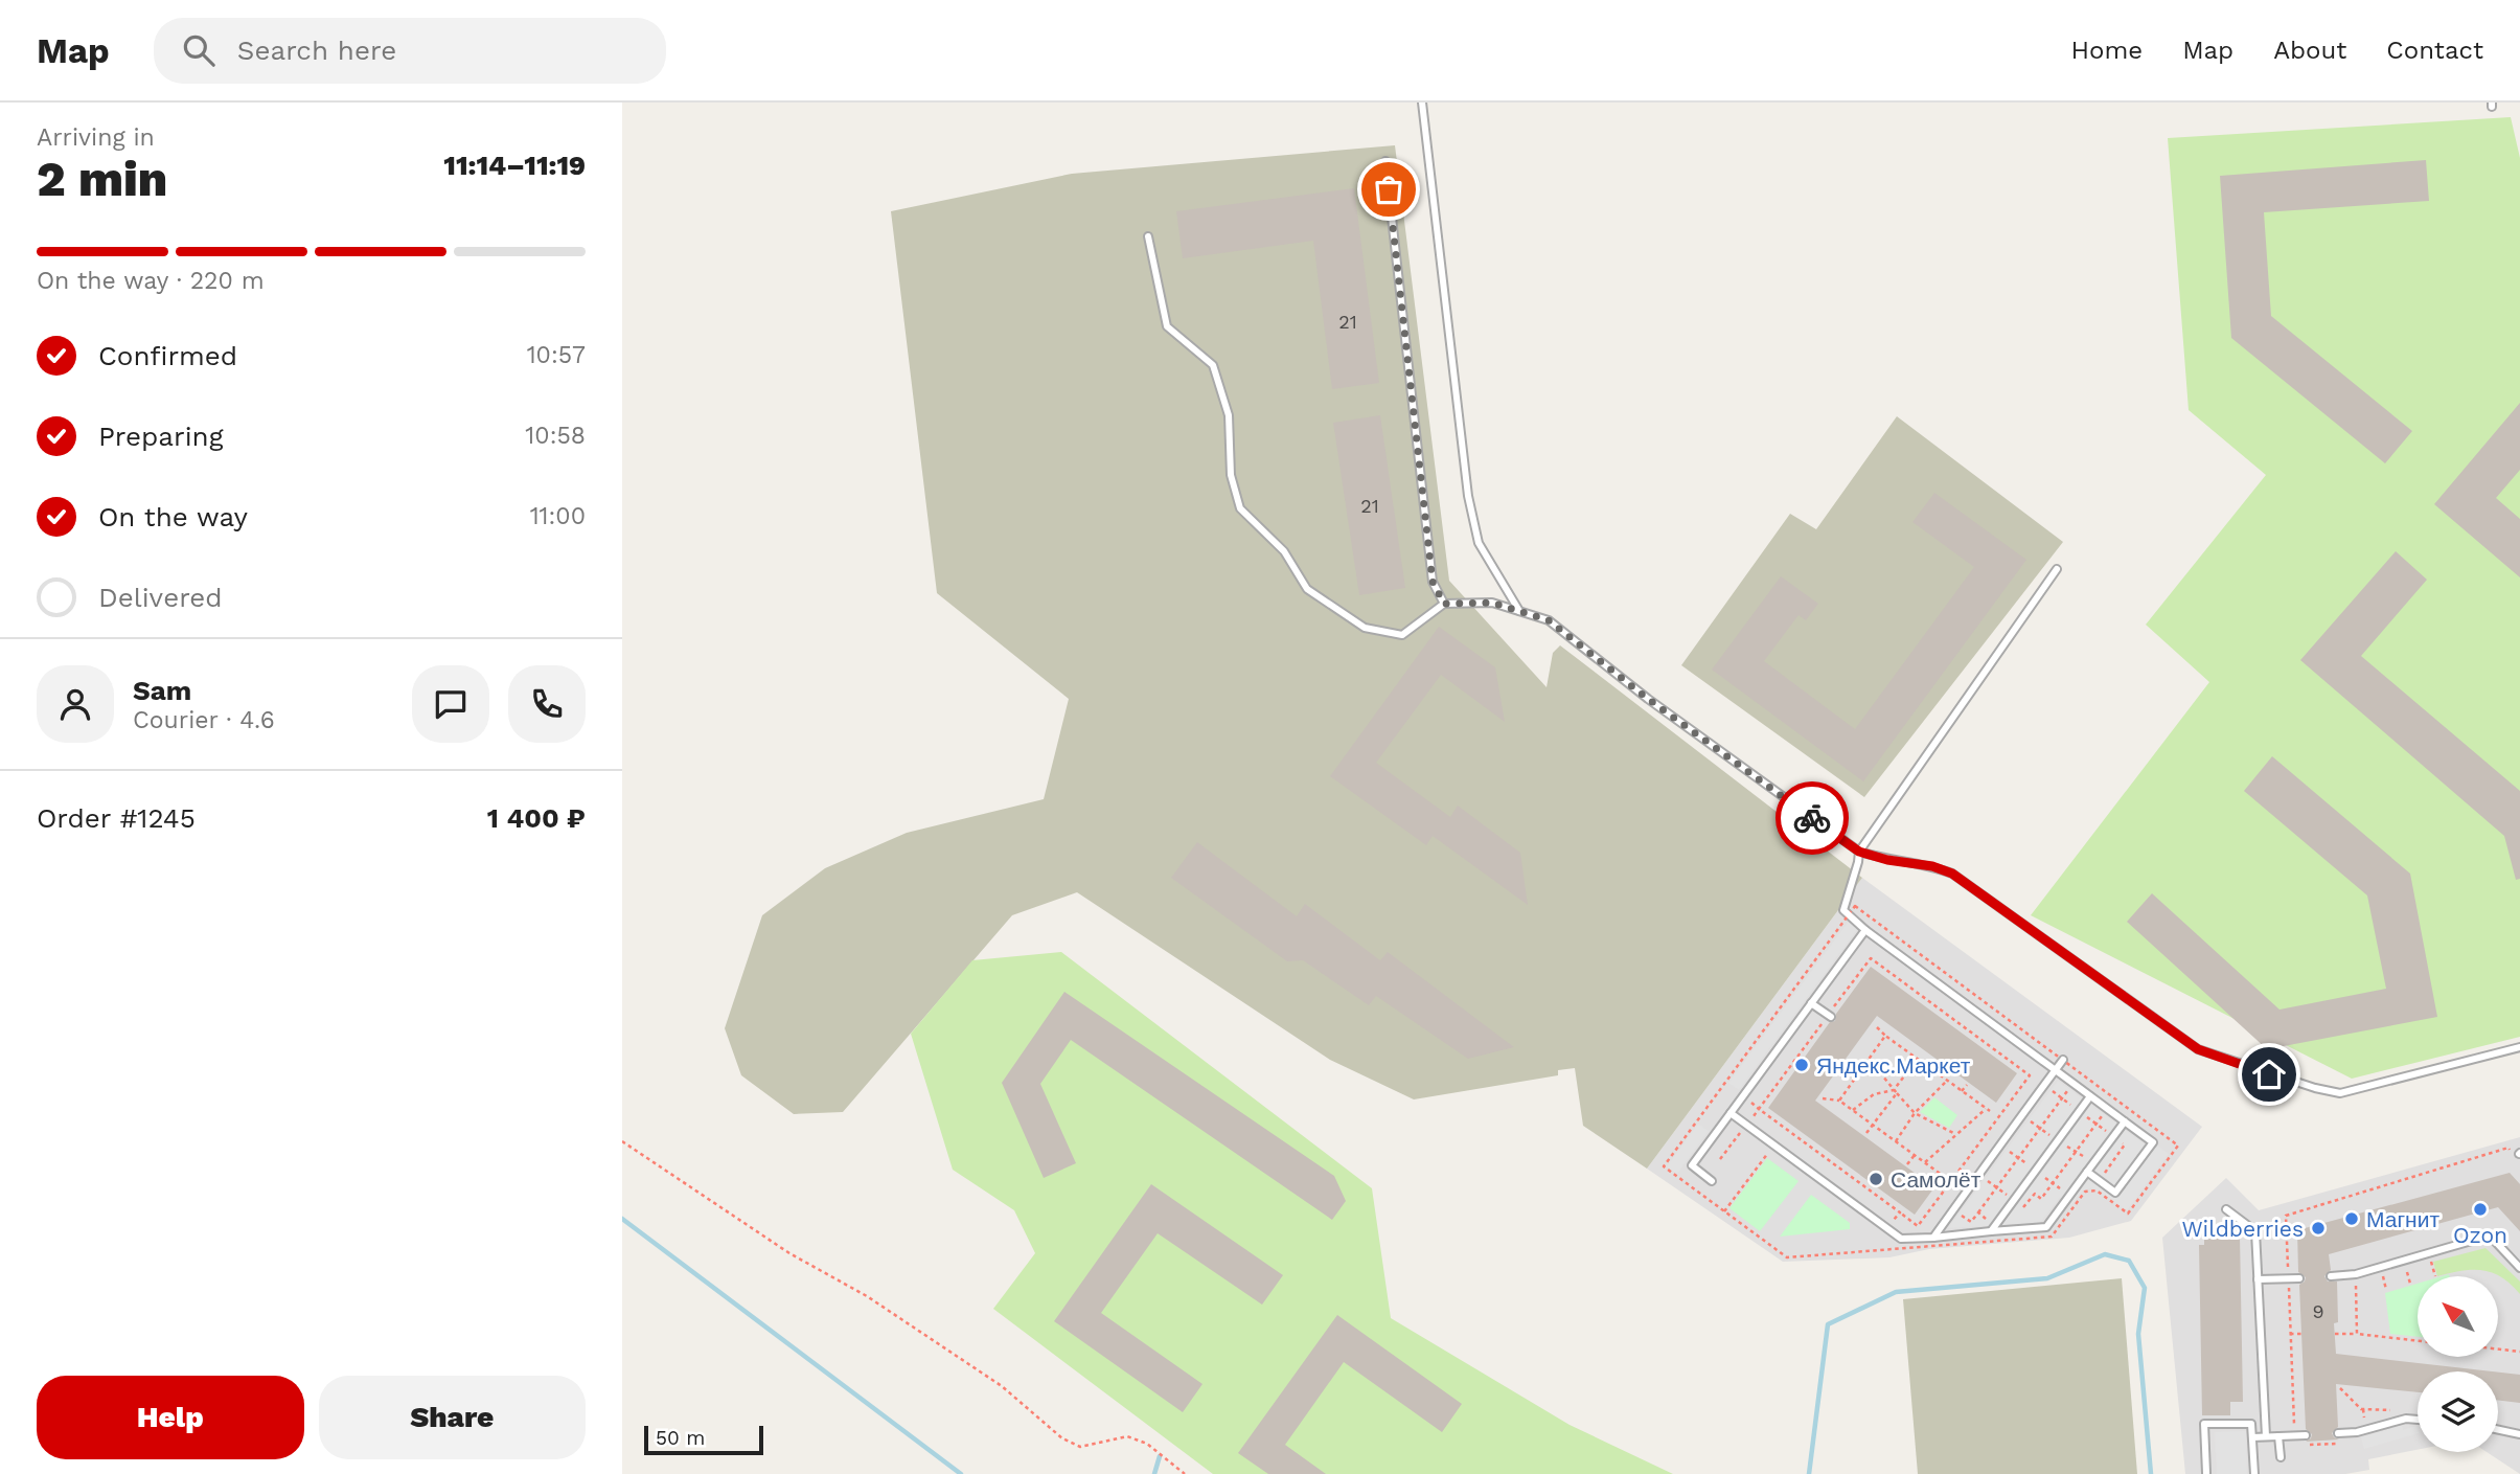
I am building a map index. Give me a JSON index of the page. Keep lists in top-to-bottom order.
{
  "places": [
    "Яндекс.Маркет",
    "Самолёт",
    "Ozon",
    "Магнит",
    "Wildberries"
  ],
  "house_numbers": ["21", "21", "9"],
  "scale_bar": "50 m",
  "north": "top left",
  "page": {
    "header": "Map",
    "search": "Search here",
    "nav": [
      "Home",
      "Map",
      "About",
      "Contact"
    ],
    "heading": ["2 min", "Arriving in", "11:14–11:19"],
    "panel": [
      "Sam",
      "Courier · 4.6",
      "Order #1245",
      "1 400 ₽"
    ],
    "bar": "On the way · 220 m",
    "list": [
      ["Confirmed", "10:57"],
      ["Preparing", "10:58"],
      ["On the way", "11:00"],
      "Delivered"
    ],
    "buttons": ["Help", "Share"],
    "scale": "50 m"
  }
}
